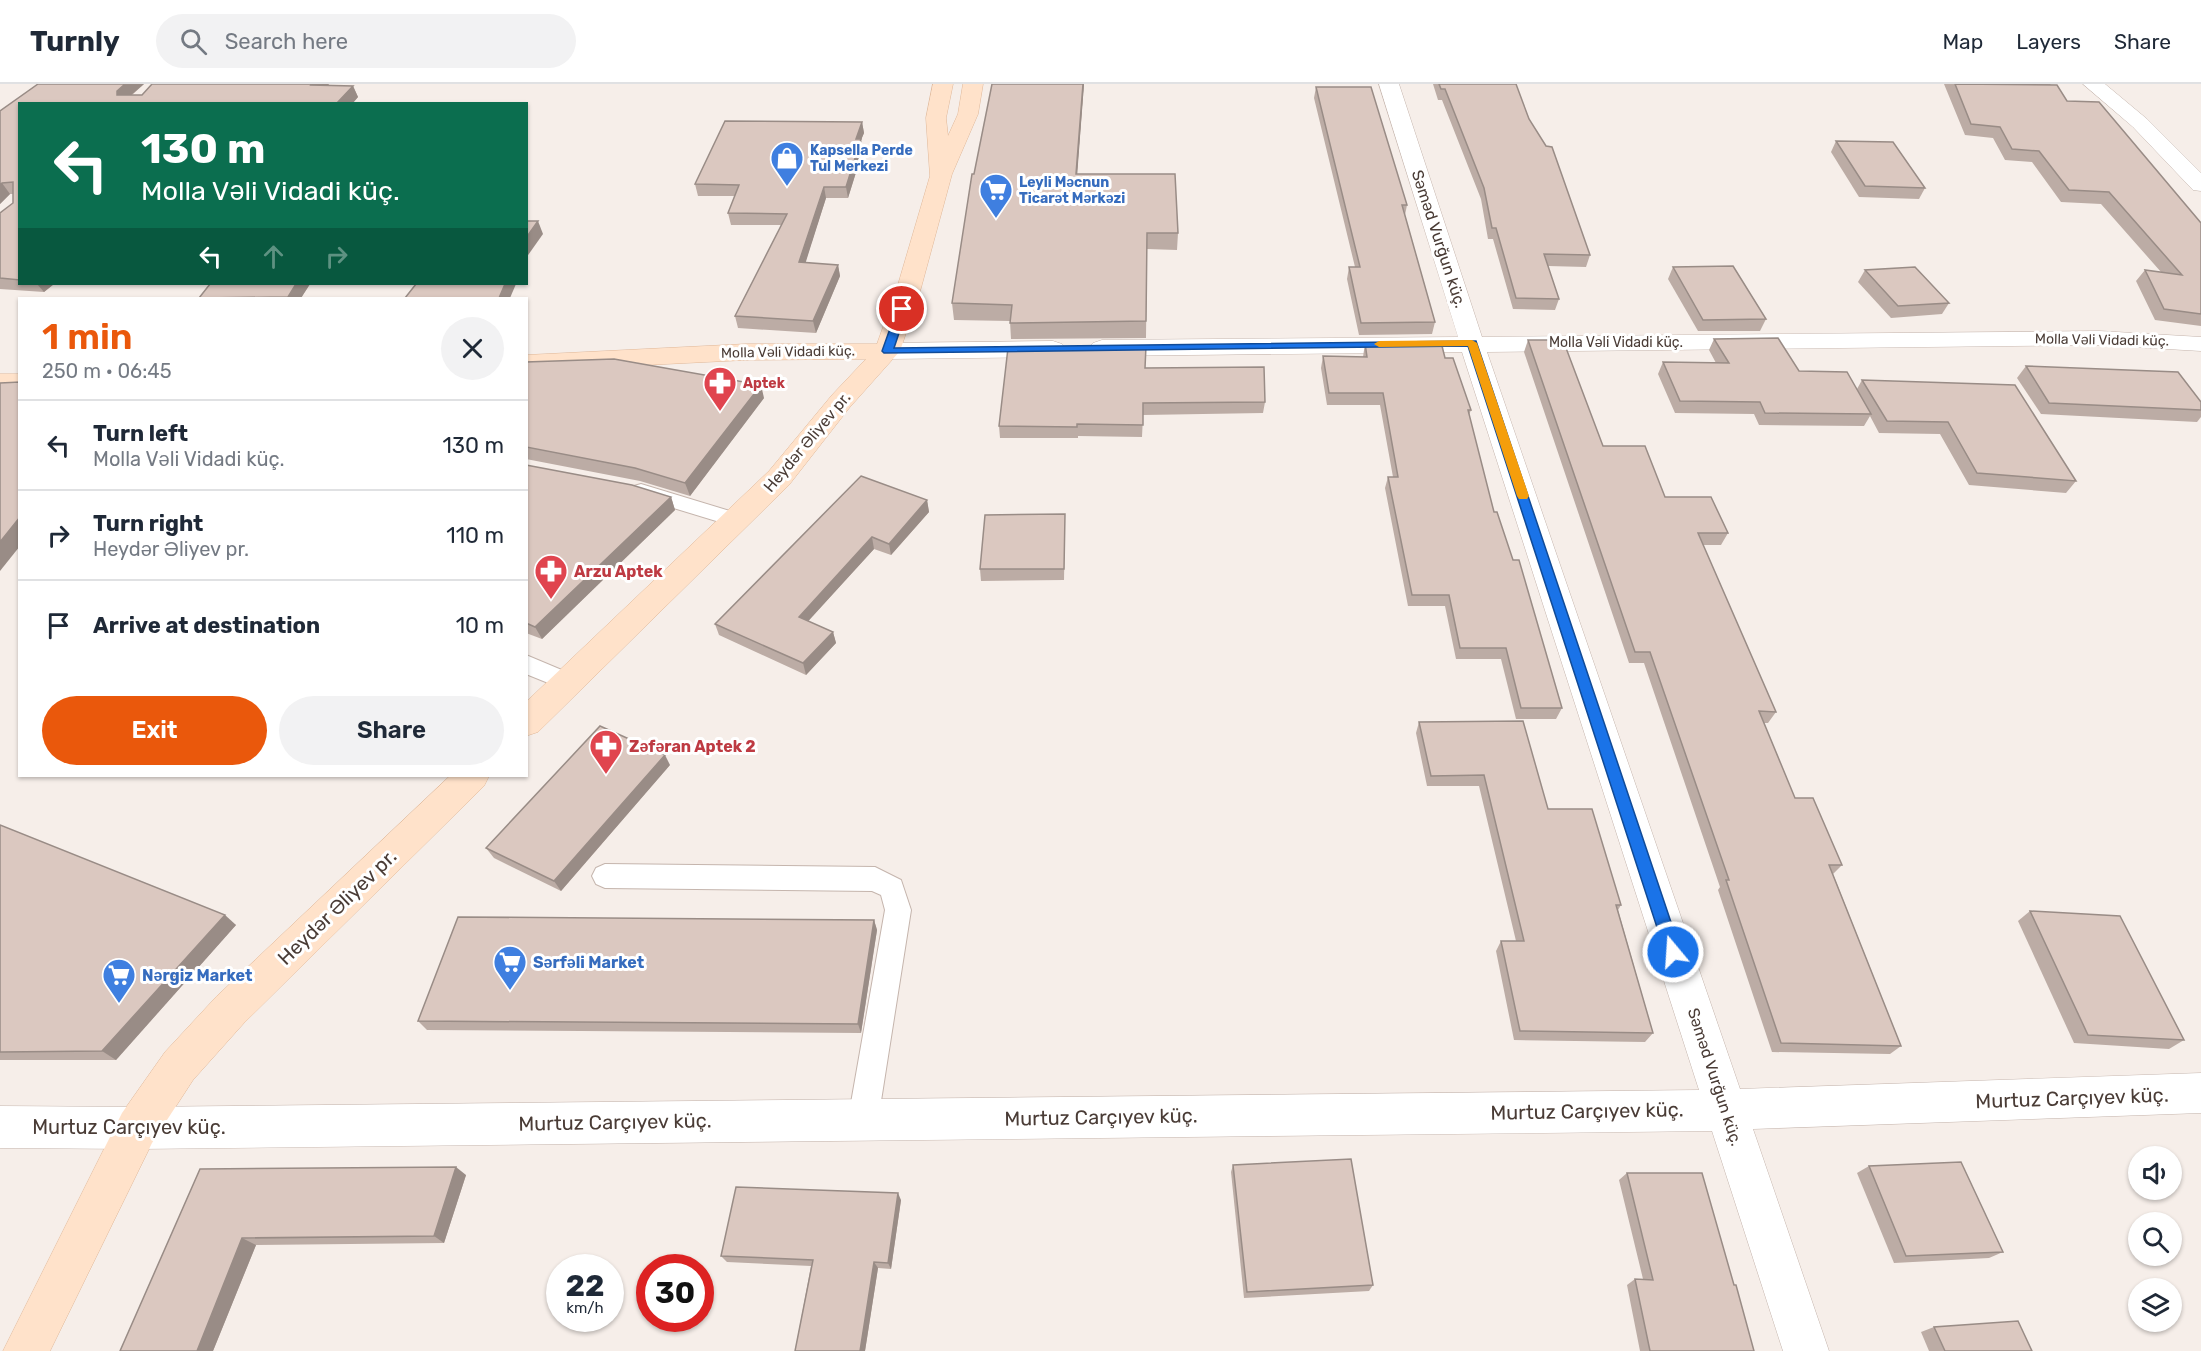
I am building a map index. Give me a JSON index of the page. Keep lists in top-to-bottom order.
{
  "streets": {
    "main road": ["Molla Vəli Vidadi küç.", "Heydər Əliyev pr."],
    "street": ["Səməd Vurğun küç.", "Murtuz Carçıyev küç."]
  },
  "crossings": [
    ["Səməd Vurğun küç.", "Molla Vəli Vidadi küç."],
    ["Səməd Vurğun küç.", "Murtuz Carçıyev küç."],
    ["Molla Vəli Vidadi küç.", "Heydər Əliyev pr."],
    ["Heydər Əliyev pr.", "Murtuz Carçıyev küç."]
  ],
  "places": {
    "shop": ["Kapsella Perde Tul Merkezi"],
    "supermarket": ["Leyli Məcnun Ticarət Mərkəzi", "Sərfəli Market", "Nərgiz Market"],
    "pharmacy": ["Aptek", "Arzu Aptek", "Zəfəran Aptek 2"]
  },
  "page": {
    "header": "Turnly",
    "search": "Search here",
    "nav": ["Map", "Layers", "Share"],
    "turn": ["130 m", "Molla Vəli Vidadi küç."],
    "heading": ["1 min", "250 m · 06:45"],
    "list": [
      {
        "name": "Turn left",
        "note": "Molla Vəli Vidadi küç.",
        "value": "130 m"
      },
      {
        "name": "Turn right",
        "note": "Heydər Əliyev pr.",
        "value": "110 m"
      },
      {
        "name": "Arrive at destination",
        "value": "10 m"
      }
    ],
    "buttons": ["Exit", "Share"],
    "speed": "22 km/h",
    "limit": "30"
  }
}
